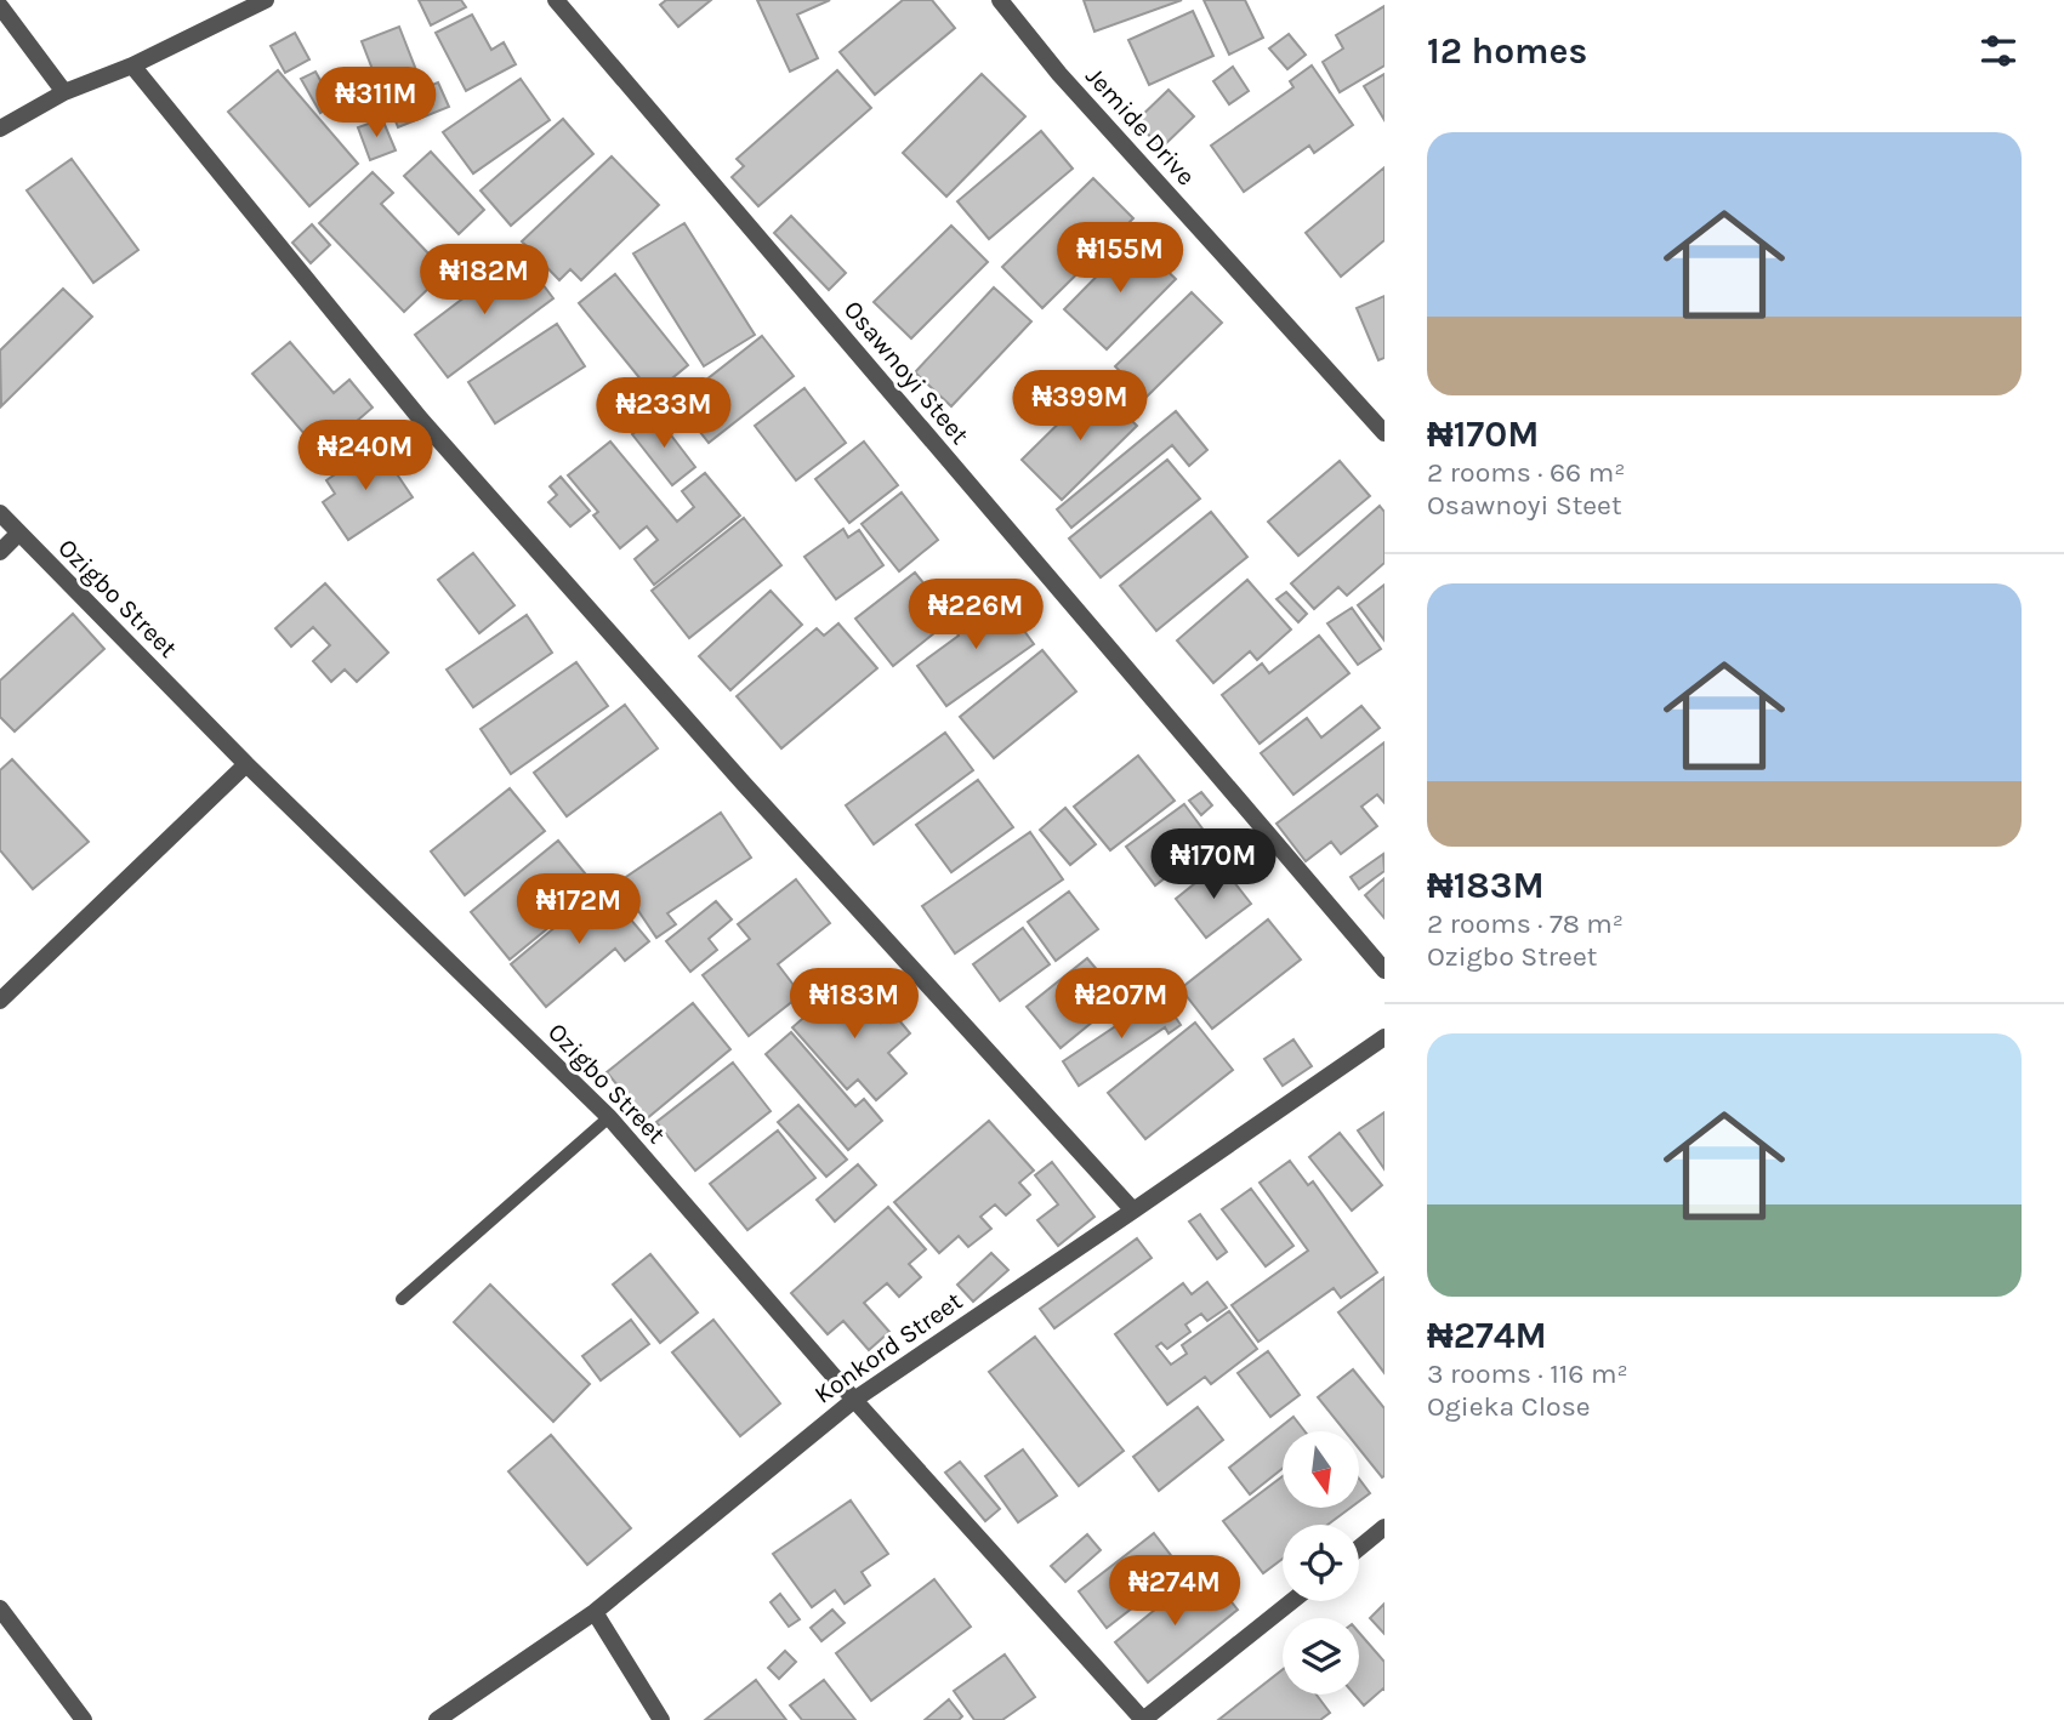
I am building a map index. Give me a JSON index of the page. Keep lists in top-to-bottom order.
{
  "streets": {
    "street": [
      "Jemide Drive",
      "Osawnoyi Steet",
      "Ozigbo Street",
      "Konkord Street"
    ]
  },
  "crossings": [
    ["Ozigbo Street", "Konkord Street"]
  ],
  "north": "bottom",
  "page": {
    "heading": "12 homes",
    "price": [
      "₦311M",
      "₦155M",
      "₦182M",
      "₦399M",
      "₦233M",
      "₦240M",
      "₦226M",
      "₦170M",
      "₦172M",
      "₦183M",
      "₦207M",
      "₦274M"
    ],
    "list": [
      {
        "name": "₦170M",
        "note": "2 rooms · 66 m² · Osawnoyi Steet"
      },
      {
        "name": "₦183M",
        "note": "2 rooms · 78 m² · Ozigbo Street"
      },
      {
        "name": "₦274M",
        "note": "3 rooms · 116 m² · Ogieka Close"
      }
    ]
  }
}
